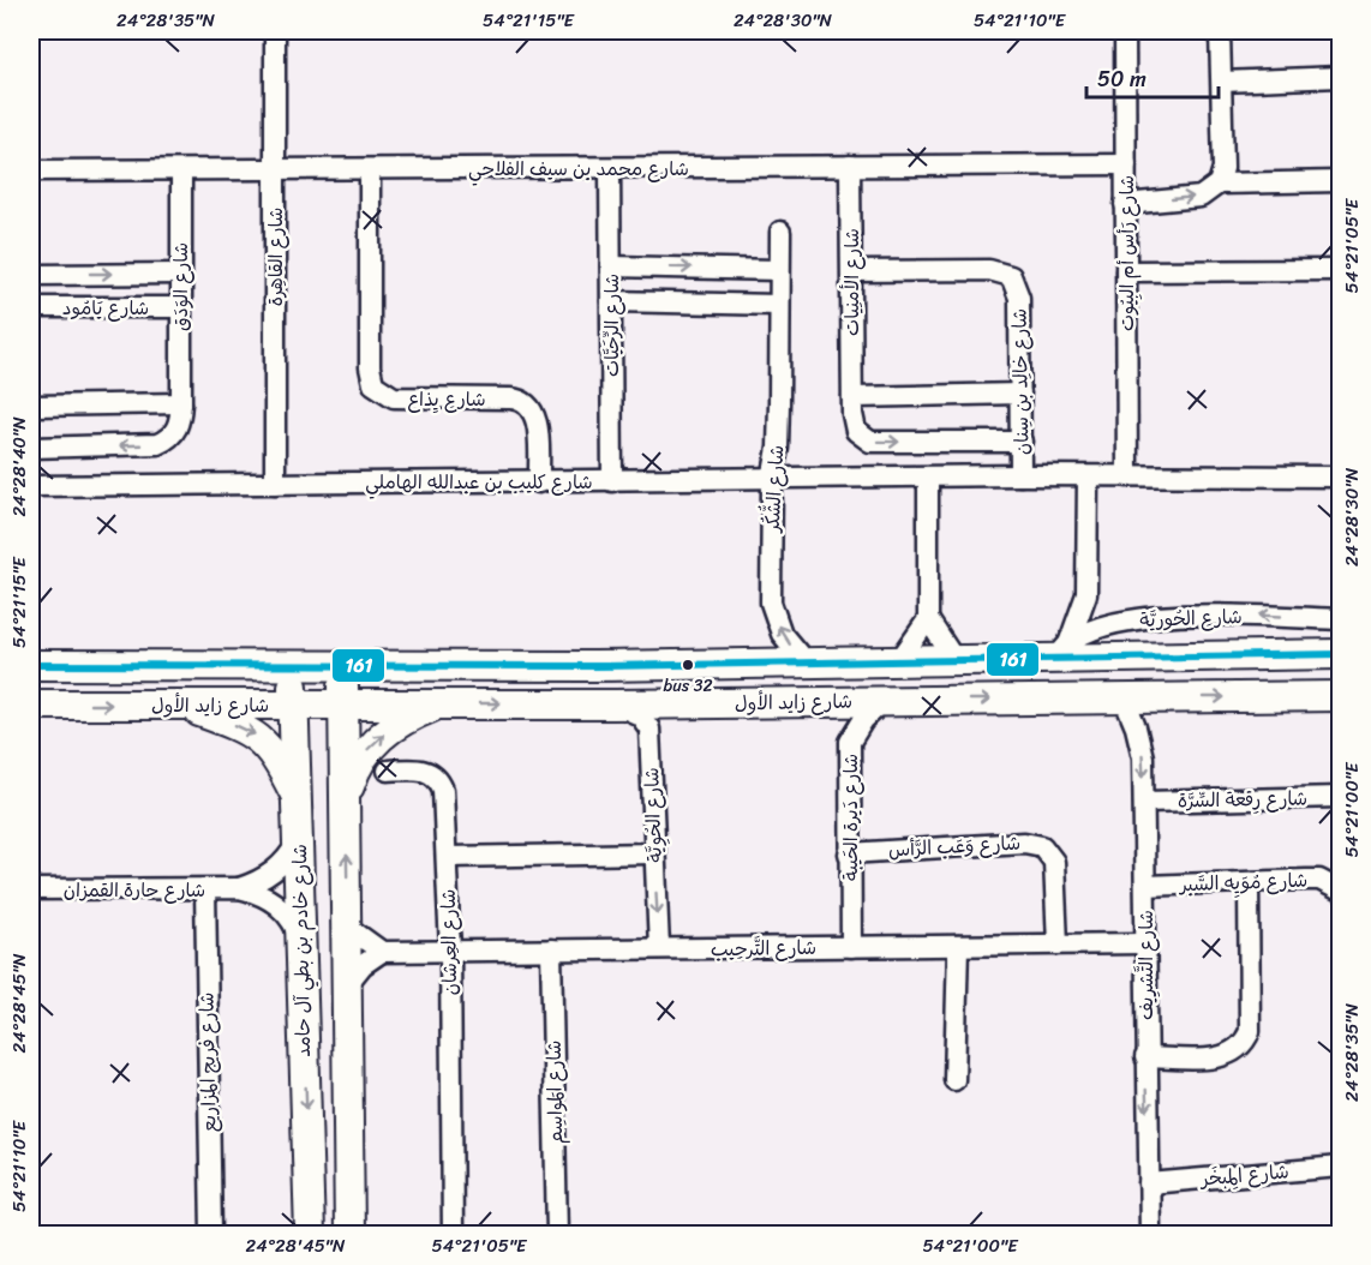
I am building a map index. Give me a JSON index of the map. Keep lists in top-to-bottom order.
{
  "streets": {
    "main road": ["شارع زايد الأول", "شارع خادم بن بطي آل حامد"],
    "street": [
      "شارع محمد بن سيف الفلاحي",
      "شارع رَأس أم البِيُوت",
      "شارع القاهِرة",
      "شارع الأمنِيات",
      "شارع الوَدَق",
      "شارع يَامُود",
      "شارع الرِّحَيَّات",
      "شارع خالِد بن سِنان",
      "شارع يِذاع",
      "شارع كليب بن عبدالله الهاملي",
      "شارع الشُّكُر",
      "شارع الحُوريَّة",
      "شارع رِقعة السِّرَّة",
      "شارع الحُوِيَّة",
      "شارع دَيرة الحَيبة",
      "شارع وَعَب الرَّأس",
      "شارع مُوَيِه السَّبر",
      "شارع حارة القمزان",
      "شارع العِرشان",
      "شارع التَّرحِيب",
      "شارع التَّشرِيف",
      "شارع فريج المزاريع",
      "شارع المَواسِم",
      "شارع المِبخَر"
    ]
  },
  "crossings": [
    ["شارع محمد بن سيف الفلاحي", "شارع رَأس أم البِيُوت"],
    ["شارع محمد بن سيف الفلاحي", "شارع القاهِرة"],
    ["شارع محمد بن سيف الفلاحي", "شارع الأمنِيات"],
    ["شارع محمد بن سيف الفلاحي", "شارع الوَدَق"],
    ["شارع محمد بن سيف الفلاحي", "شارع الرِّحَيَّات"],
    ["شارع محمد بن سيف الفلاحي", "شارع يِذاع"],
    ["شارع رَأس أم البِيُوت", "شارع كليب بن عبدالله الهاملي"],
    ["شارع القاهِرة", "شارع كليب بن عبدالله الهاملي"],
    ["شارع الأمنِيات", "شارع خالِد بن سِنان"],
    ["شارع الوَدَق", "شارع يَامُود"],
    ["شارع الرِّحَيَّات", "شارع كليب بن عبدالله الهاملي"],
    ["شارع خالِد بن سِنان", "شارع كليب بن عبدالله الهاملي"],
    ["شارع يِذاع", "شارع كليب بن عبدالله الهاملي"],
    ["شارع كليب بن عبدالله الهاملي", "شارع الشُّكُر"],
    ["شارع الشُّكُر", "شارع زايد الأول"],
    ["شارع الحُوريَّة", "شارع زايد الأول"],
    ["شارع زايد الأول", "شارع الحُوِيَّة"],
    ["شارع زايد الأول", "شارع دَيرة الحَيبة"],
    ["شارع زايد الأول", "شارع خادم بن بطي آل حامد"],
    ["شارع زايد الأول", "شارع التَّشرِيف"],
    ["شارع رِقعة السِّرَّة", "شارع التَّشرِيف"],
    ["شارع الحُوِيَّة", "شارع التَّرحِيب"],
    ["شارع دَيرة الحَيبة", "شارع وَعَب الرَّأس"],
    ["شارع دَيرة الحَيبة", "شارع التَّرحِيب"],
    ["شارع وَعَب الرَّأس", "شارع التَّرحِيب"],
    ["شارع مُوَيِه السَّبر", "شارع التَّشرِيف"],
    ["شارع حارة القمزان", "شارع خادم بن بطي آل حامد"],
    ["شارع حارة القمزان", "شارع فريج المزاريع"],
    ["شارع العِرشان", "شارع التَّرحِيب"],
    ["شارع التَّرحِيب", "شارع التَّشرِيف"],
    ["شارع التَّرحِيب", "شارع المَواسِم"],
    ["شارع التَّشرِيف", "شارع المِبخَر"]
  ],
  "one_way": [
    "شارع الأمنِيات",
    "شارع الحُوريَّة",
    "شارع الحُوِيَّة",
    "شارع التَّشرِيف"
  ],
  "places": ["bus 32"],
  "lines": ["transit line 161"],
  "scale_bar": "50 m",
  "coordinates": [
    "24°28'35\"N",
    "54°21'15\"E",
    "24°28'30\"N",
    "54°21'10\"E",
    "54°21'05\"E",
    "24°28'40\"N",
    "54°21'00\"E",
    "24°28'45\"N"
  ]
}
